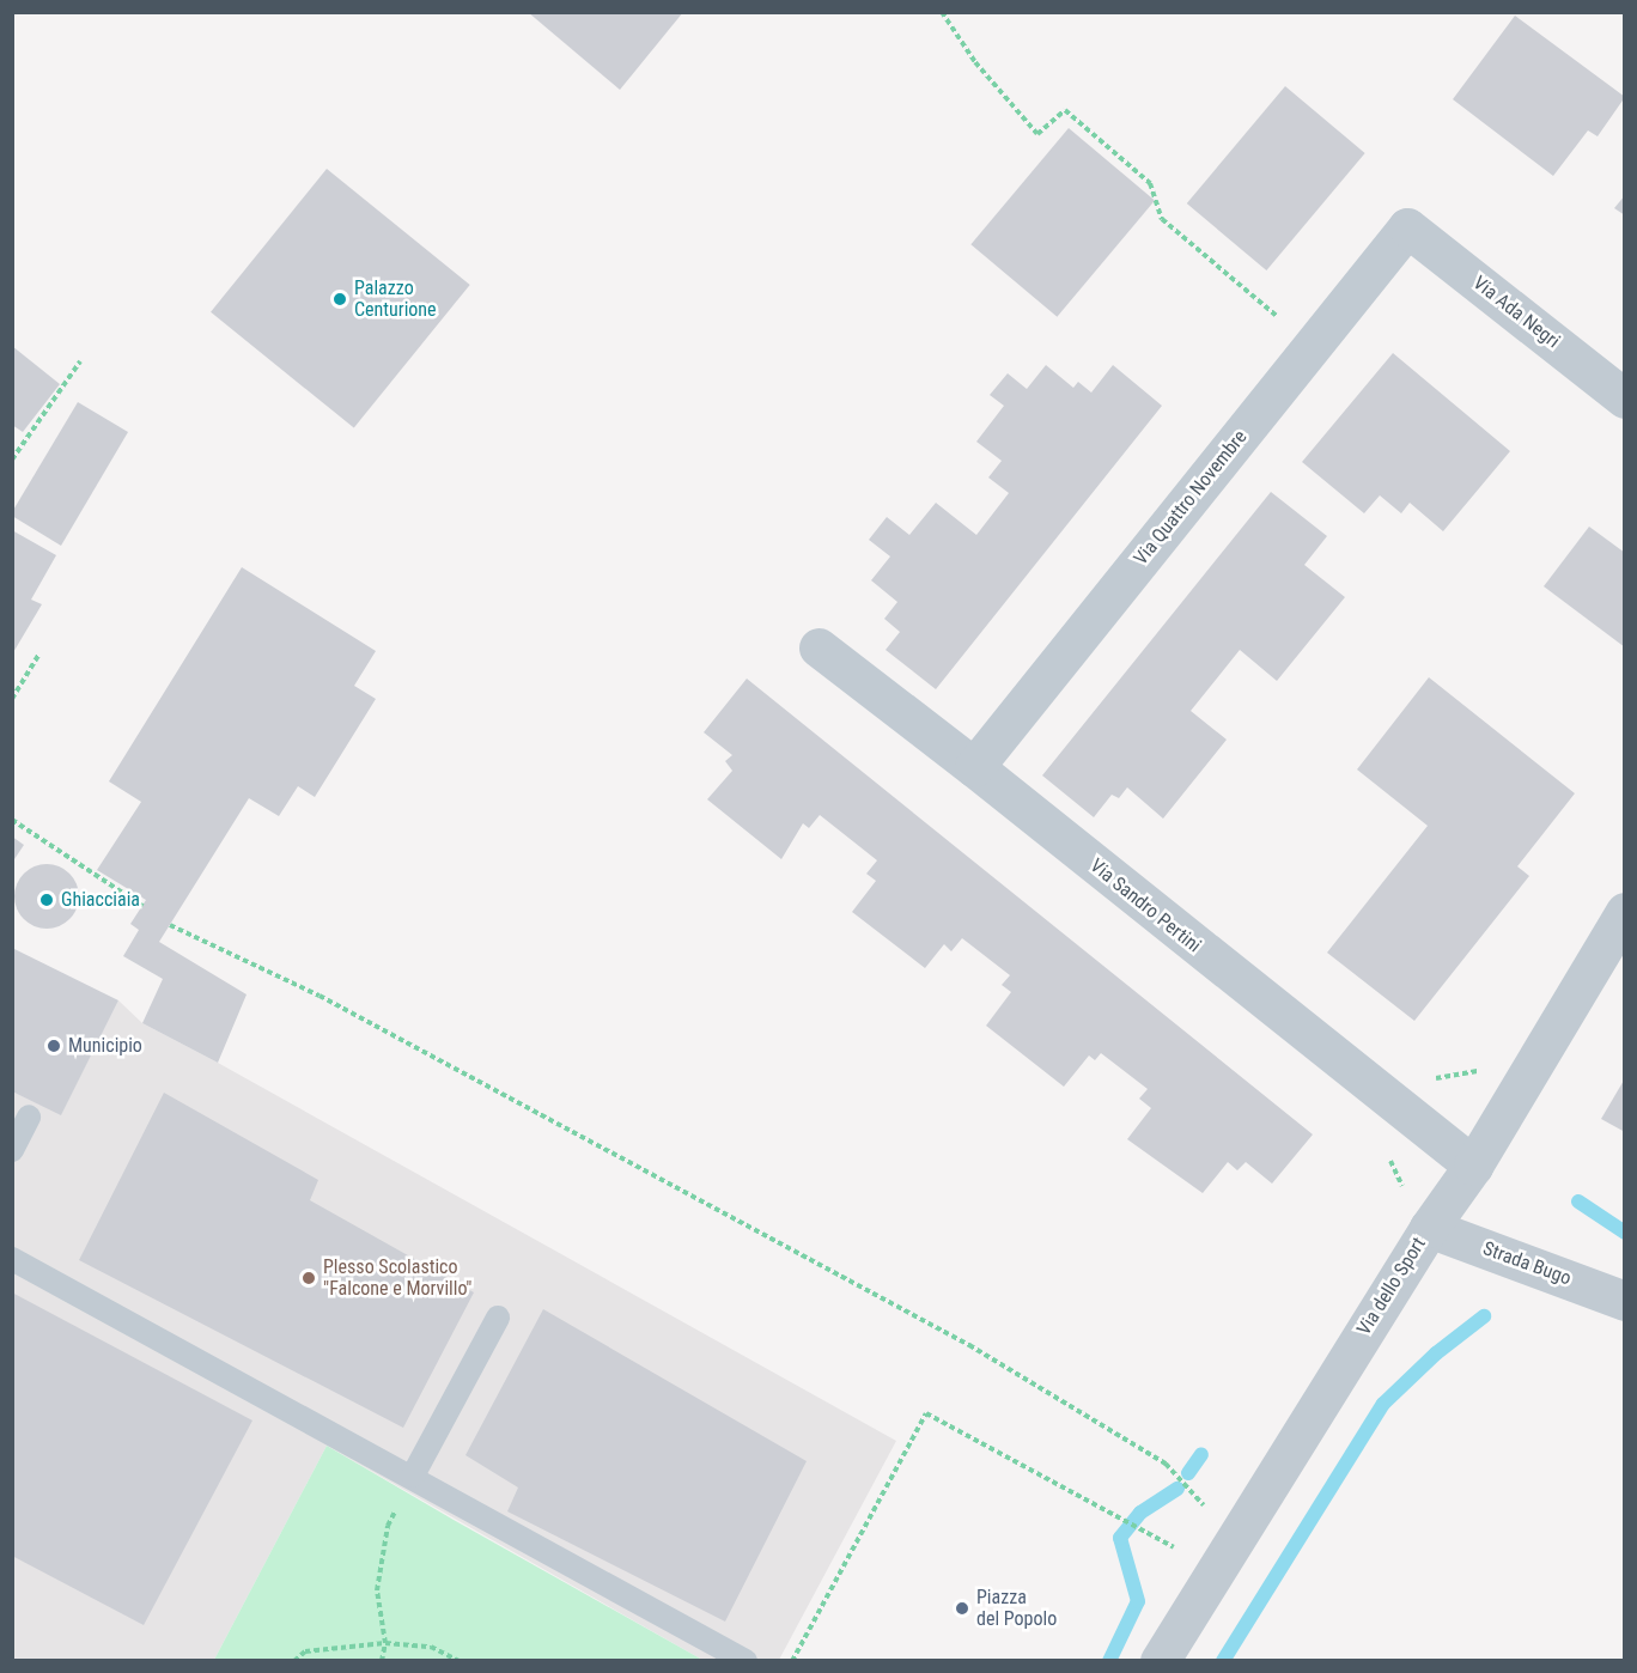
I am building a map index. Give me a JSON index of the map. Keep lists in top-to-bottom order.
{
  "streets": {
    "street": [
      "Via Ada Negri",
      "Via Quattro Novembre",
      "Via Sandro Pertini",
      "Strada Bugo",
      "Via dello Sport"
    ]
  },
  "crossings": [
    ["Via Ada Negri", "Via Quattro Novembre"],
    ["Via Quattro Novembre", "Via Sandro Pertini"],
    ["Via Sandro Pertini", "Via dello Sport"],
    ["Strada Bugo", "Via dello Sport"]
  ],
  "places": [
    "Palazzo Centurione",
    "Ghiacciaia",
    "Municipio",
    "Plesso Scolastico \"Falcone e Morvillo\"",
    "Piazza del Popolo"
  ]
}
